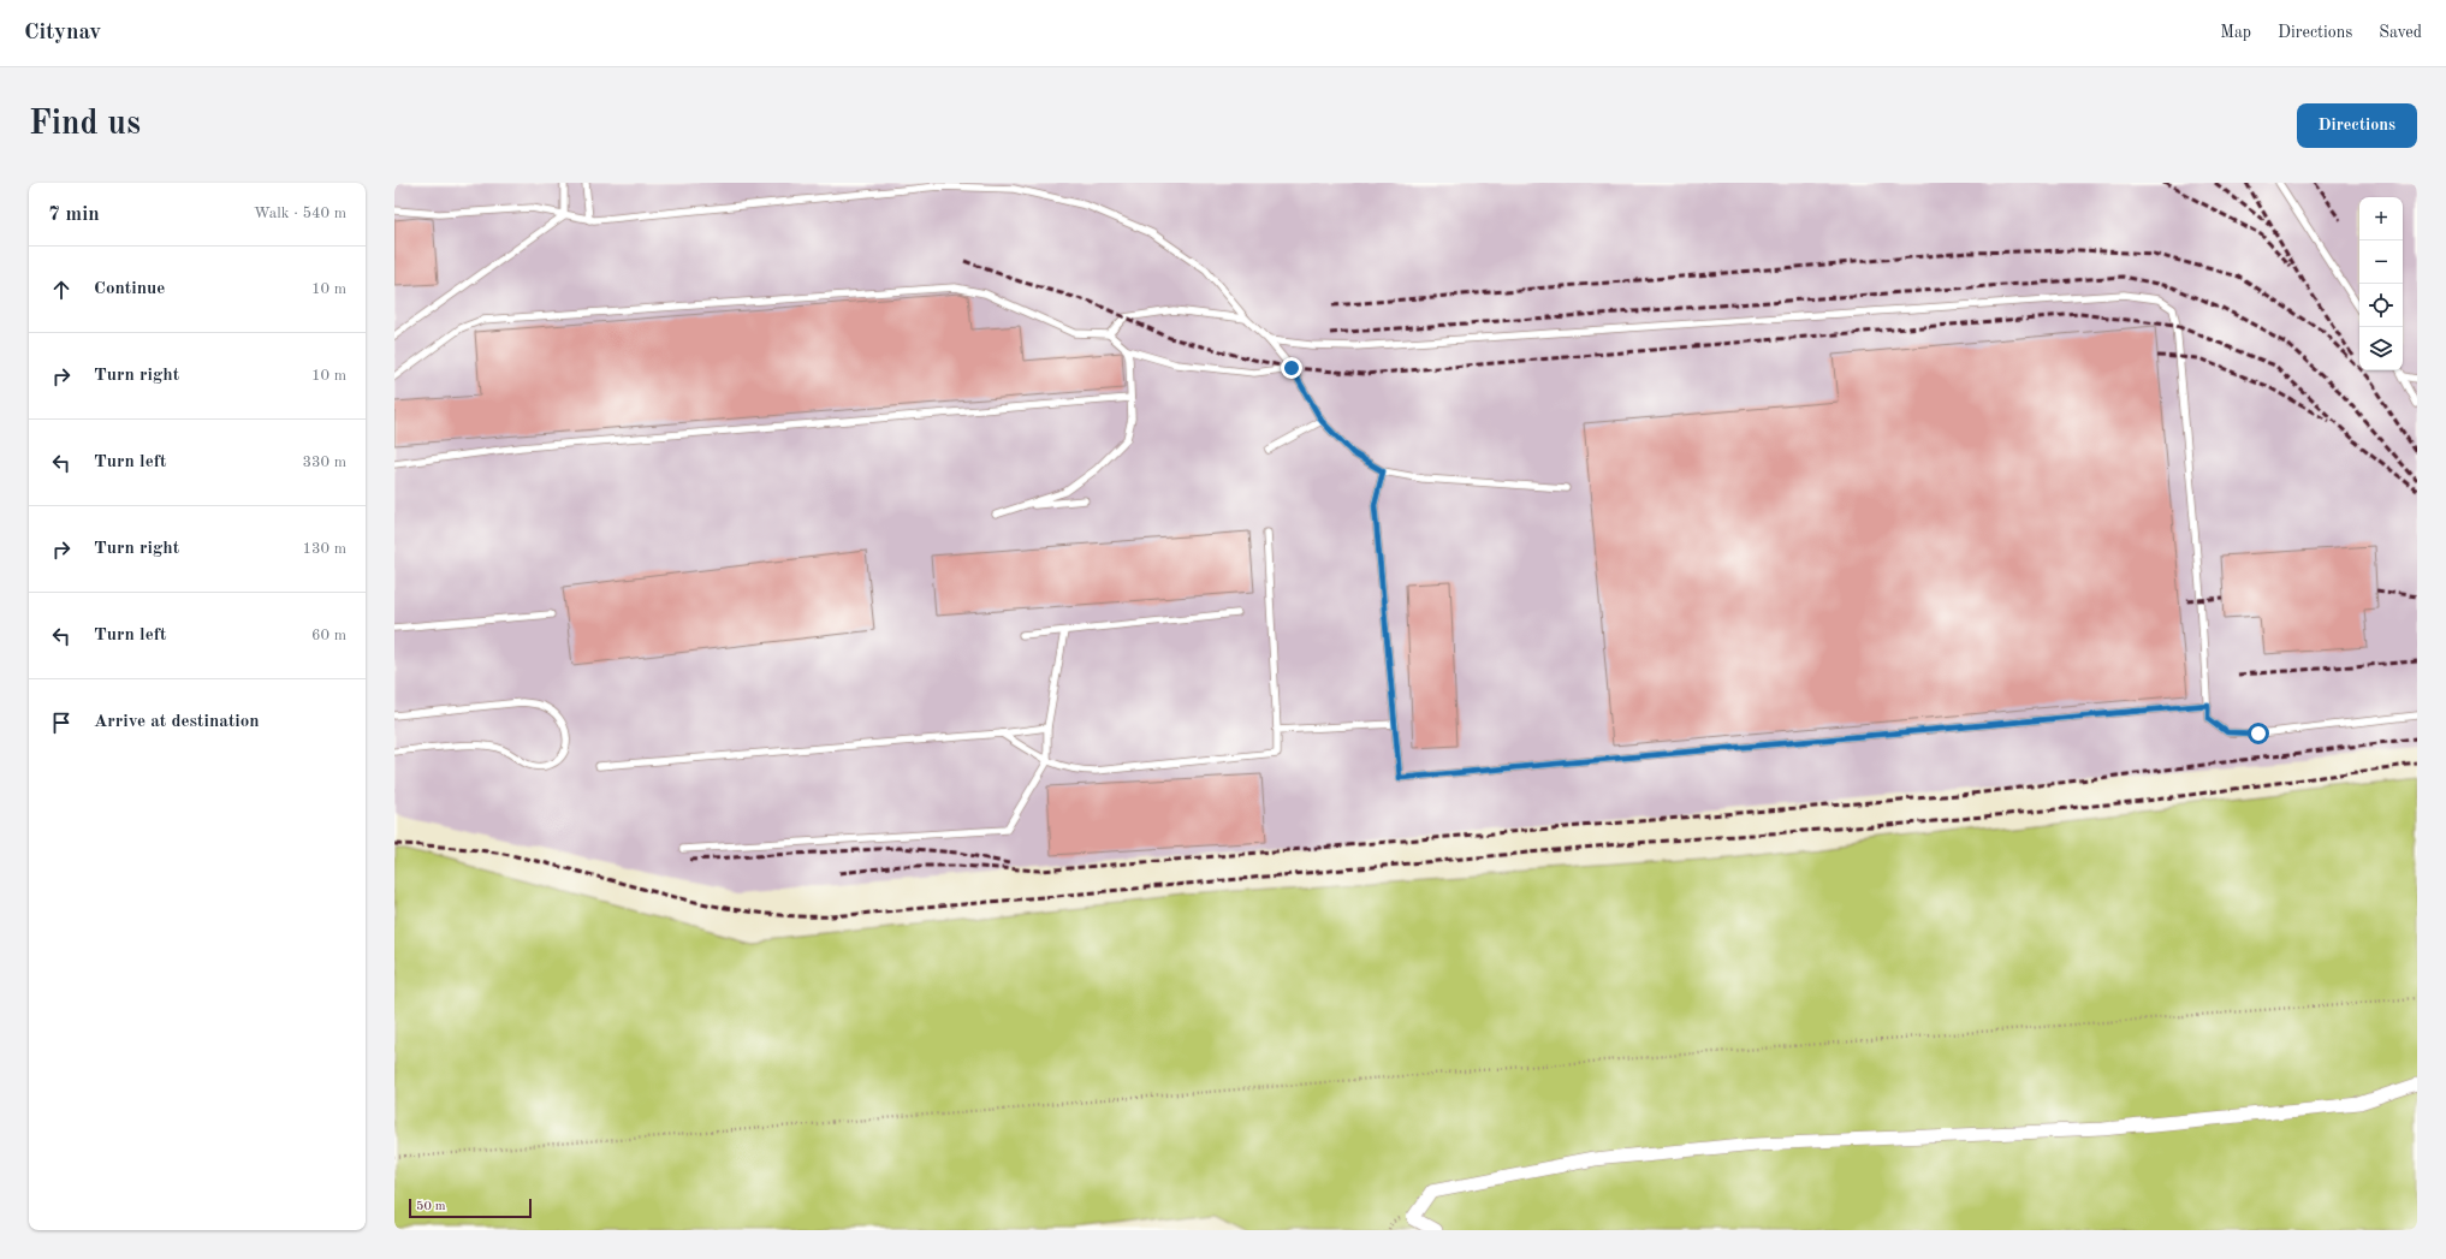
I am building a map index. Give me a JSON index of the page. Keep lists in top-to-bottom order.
{
  "scale_bar": "50 m",
  "page": {
    "header": "Citynav",
    "nav": ["Map", "Directions", "Saved"],
    "buttons": "Directions",
    "title": "Find us",
    "heading": ["7 min", "Walk · 540 m"],
    "map_buttons": ["+", "−"],
    "list": [
      ["Continue", "10 m"],
      ["Turn right", "10 m"],
      ["Turn left", "330 m"],
      ["Turn right", "130 m"],
      ["Turn left", "60 m"],
      "Arrive at destination"
    ],
    "scale": "50 m"
  }
}
